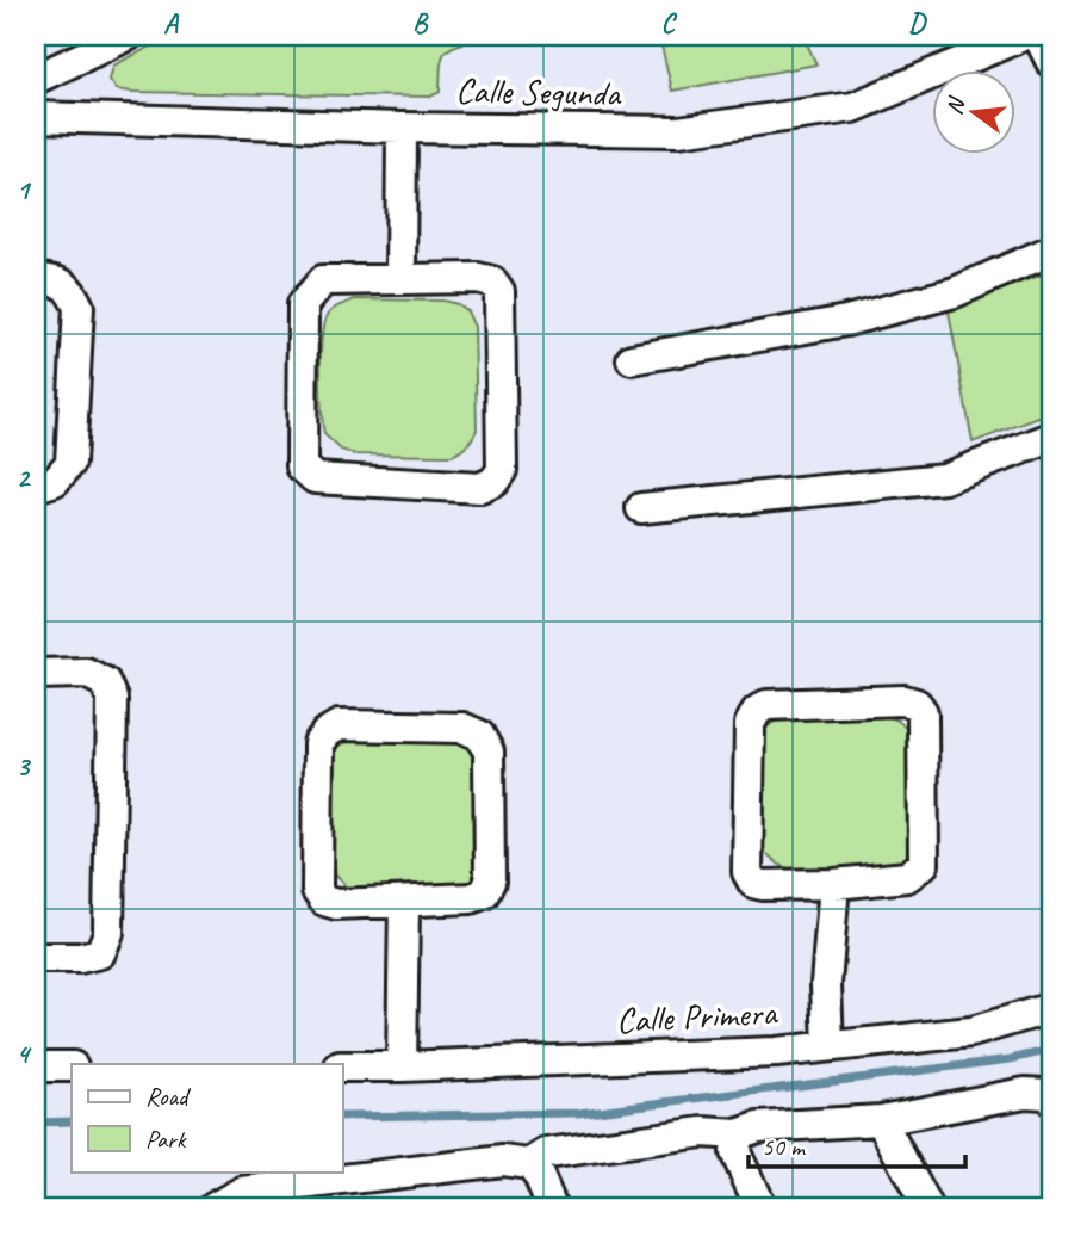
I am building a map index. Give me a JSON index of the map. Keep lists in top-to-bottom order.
{
  "streets": {
    "street": ["Calle Segunda", "Calle Primera"]
  },
  "legend": ["Road", "Park"],
  "scale_bar": "50 m",
  "north": "left",
  "grid": {
    "columns": [
      "A",
      "B",
      "C",
      "D"
    ],
    "rows": [
      "1",
      "2",
      "3",
      "4"
    ]
  }
}
